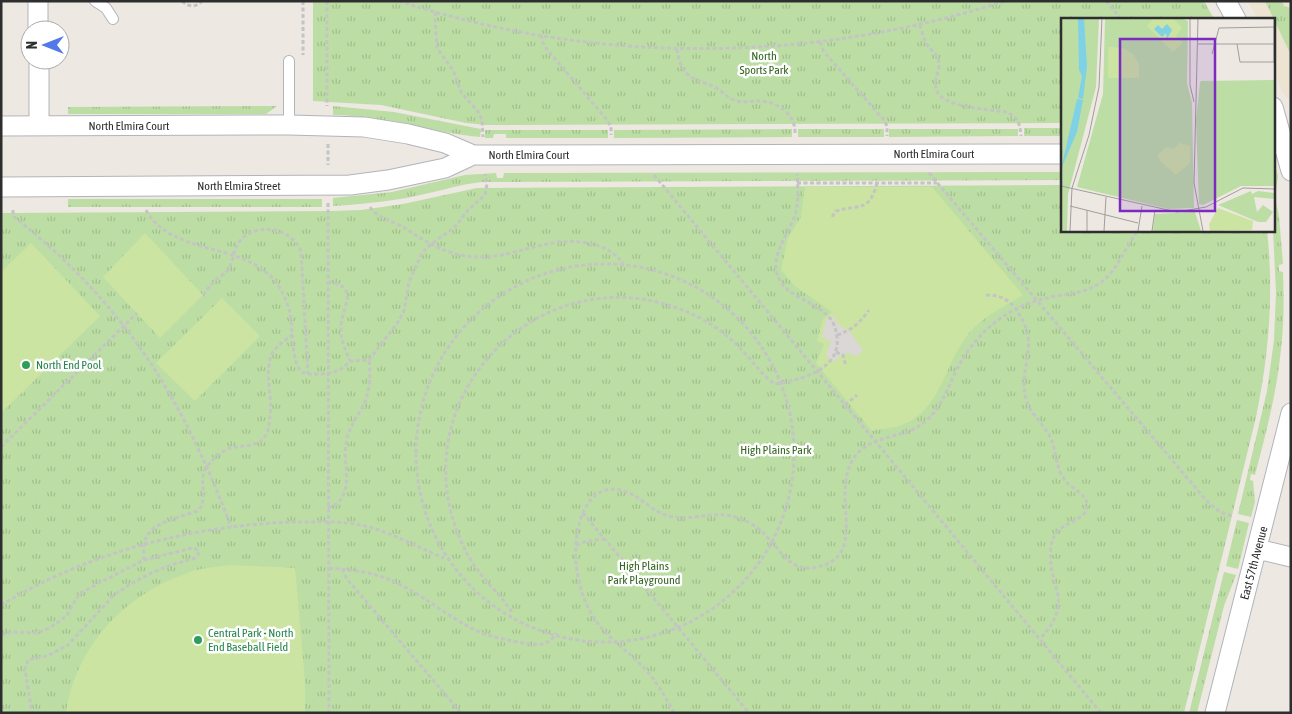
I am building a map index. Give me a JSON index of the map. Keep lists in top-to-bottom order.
{
  "streets": {
    "street": ["North Elmira Court", "North Elmira Street", "East 57th Avenue"]
  },
  "crossings": [
    ["North Elmira Court", "North Elmira Street"]
  ],
  "parks": ["North Sports Park", "High Plains Park", "High Plains Park Playground"],
  "places": ["North End Pool", "Central Park - North End Baseball Field"],
  "north": "left"
}
